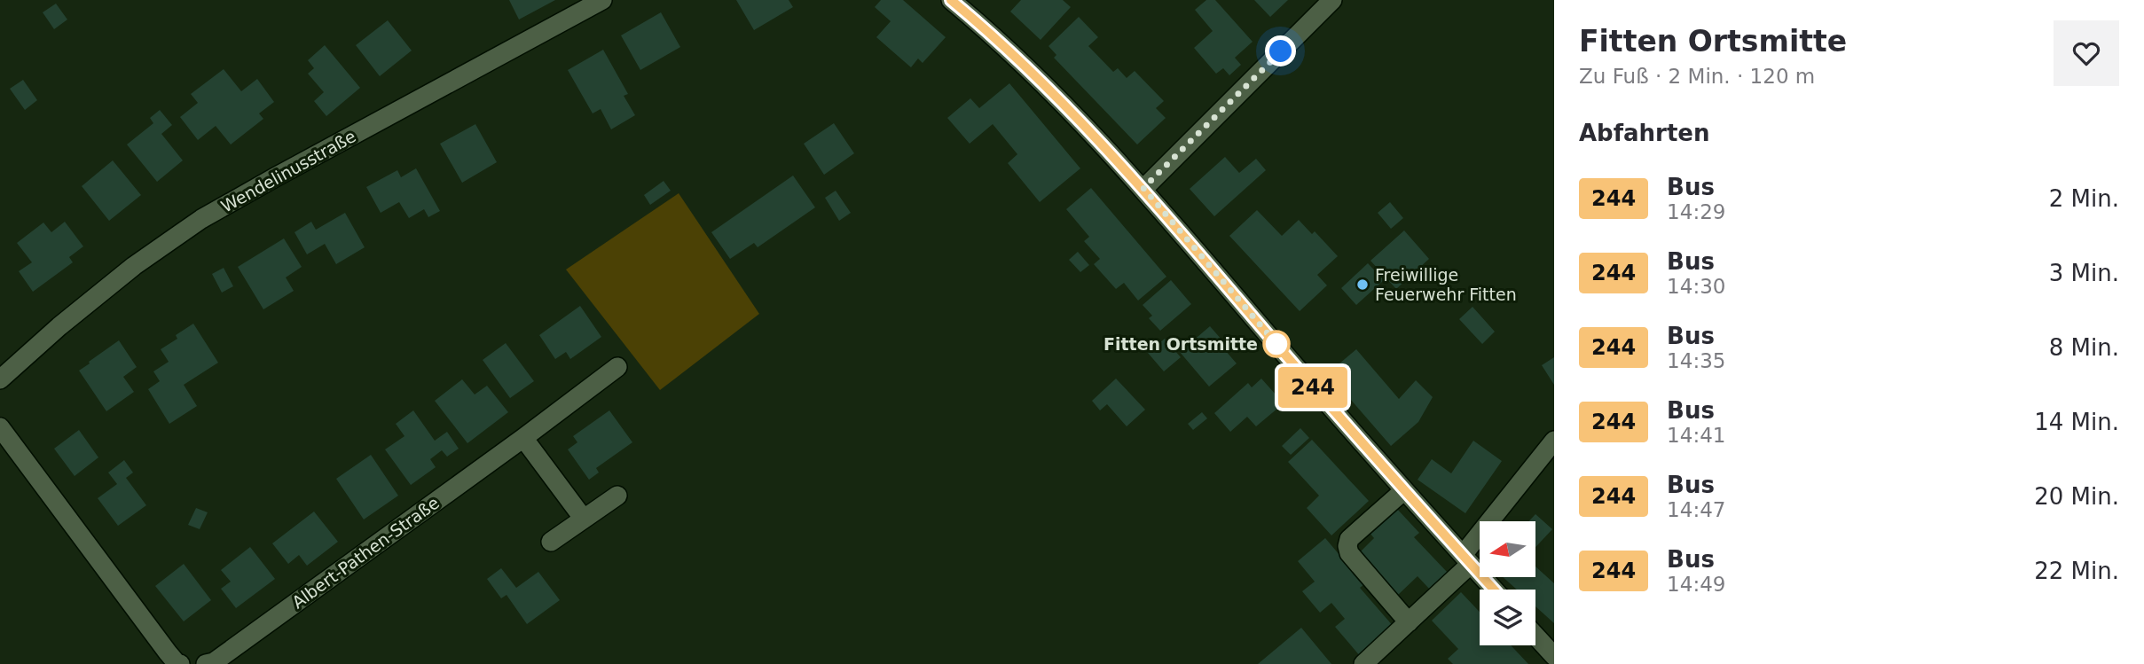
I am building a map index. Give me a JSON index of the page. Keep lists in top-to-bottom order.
{
  "streets": {
    "street": ["Wendelinusstraße", "Albert-Pathen-Straße"]
  },
  "places": ["Freiwillige Feuerwehr Fitten", "Fitten Ortsmitte"],
  "lines": ["bus line 244"],
  "north": "left",
  "page": {
    "on_map": "244",
    "heading": [
      ["Fitten Ortsmitte", "Zu Fuß · 2 Min. · 120 m"],
      "Abfahrten"
    ],
    "list": [
      {
        "mark": "244",
        "name": "Bus",
        "note": "14:29",
        "value": "2 Min."
      },
      {
        "mark": "244",
        "name": "Bus",
        "note": "14:30",
        "value": "3 Min."
      },
      {
        "mark": "244",
        "name": "Bus",
        "note": "14:35",
        "value": "8 Min."
      },
      {
        "mark": "244",
        "name": "Bus",
        "note": "14:41",
        "value": "14 Min."
      },
      {
        "mark": "244",
        "name": "Bus",
        "note": "14:47",
        "value": "20 Min."
      },
      {
        "mark": "244",
        "name": "Bus",
        "note": "14:49",
        "value": "22 Min."
      }
    ]
  }
}
